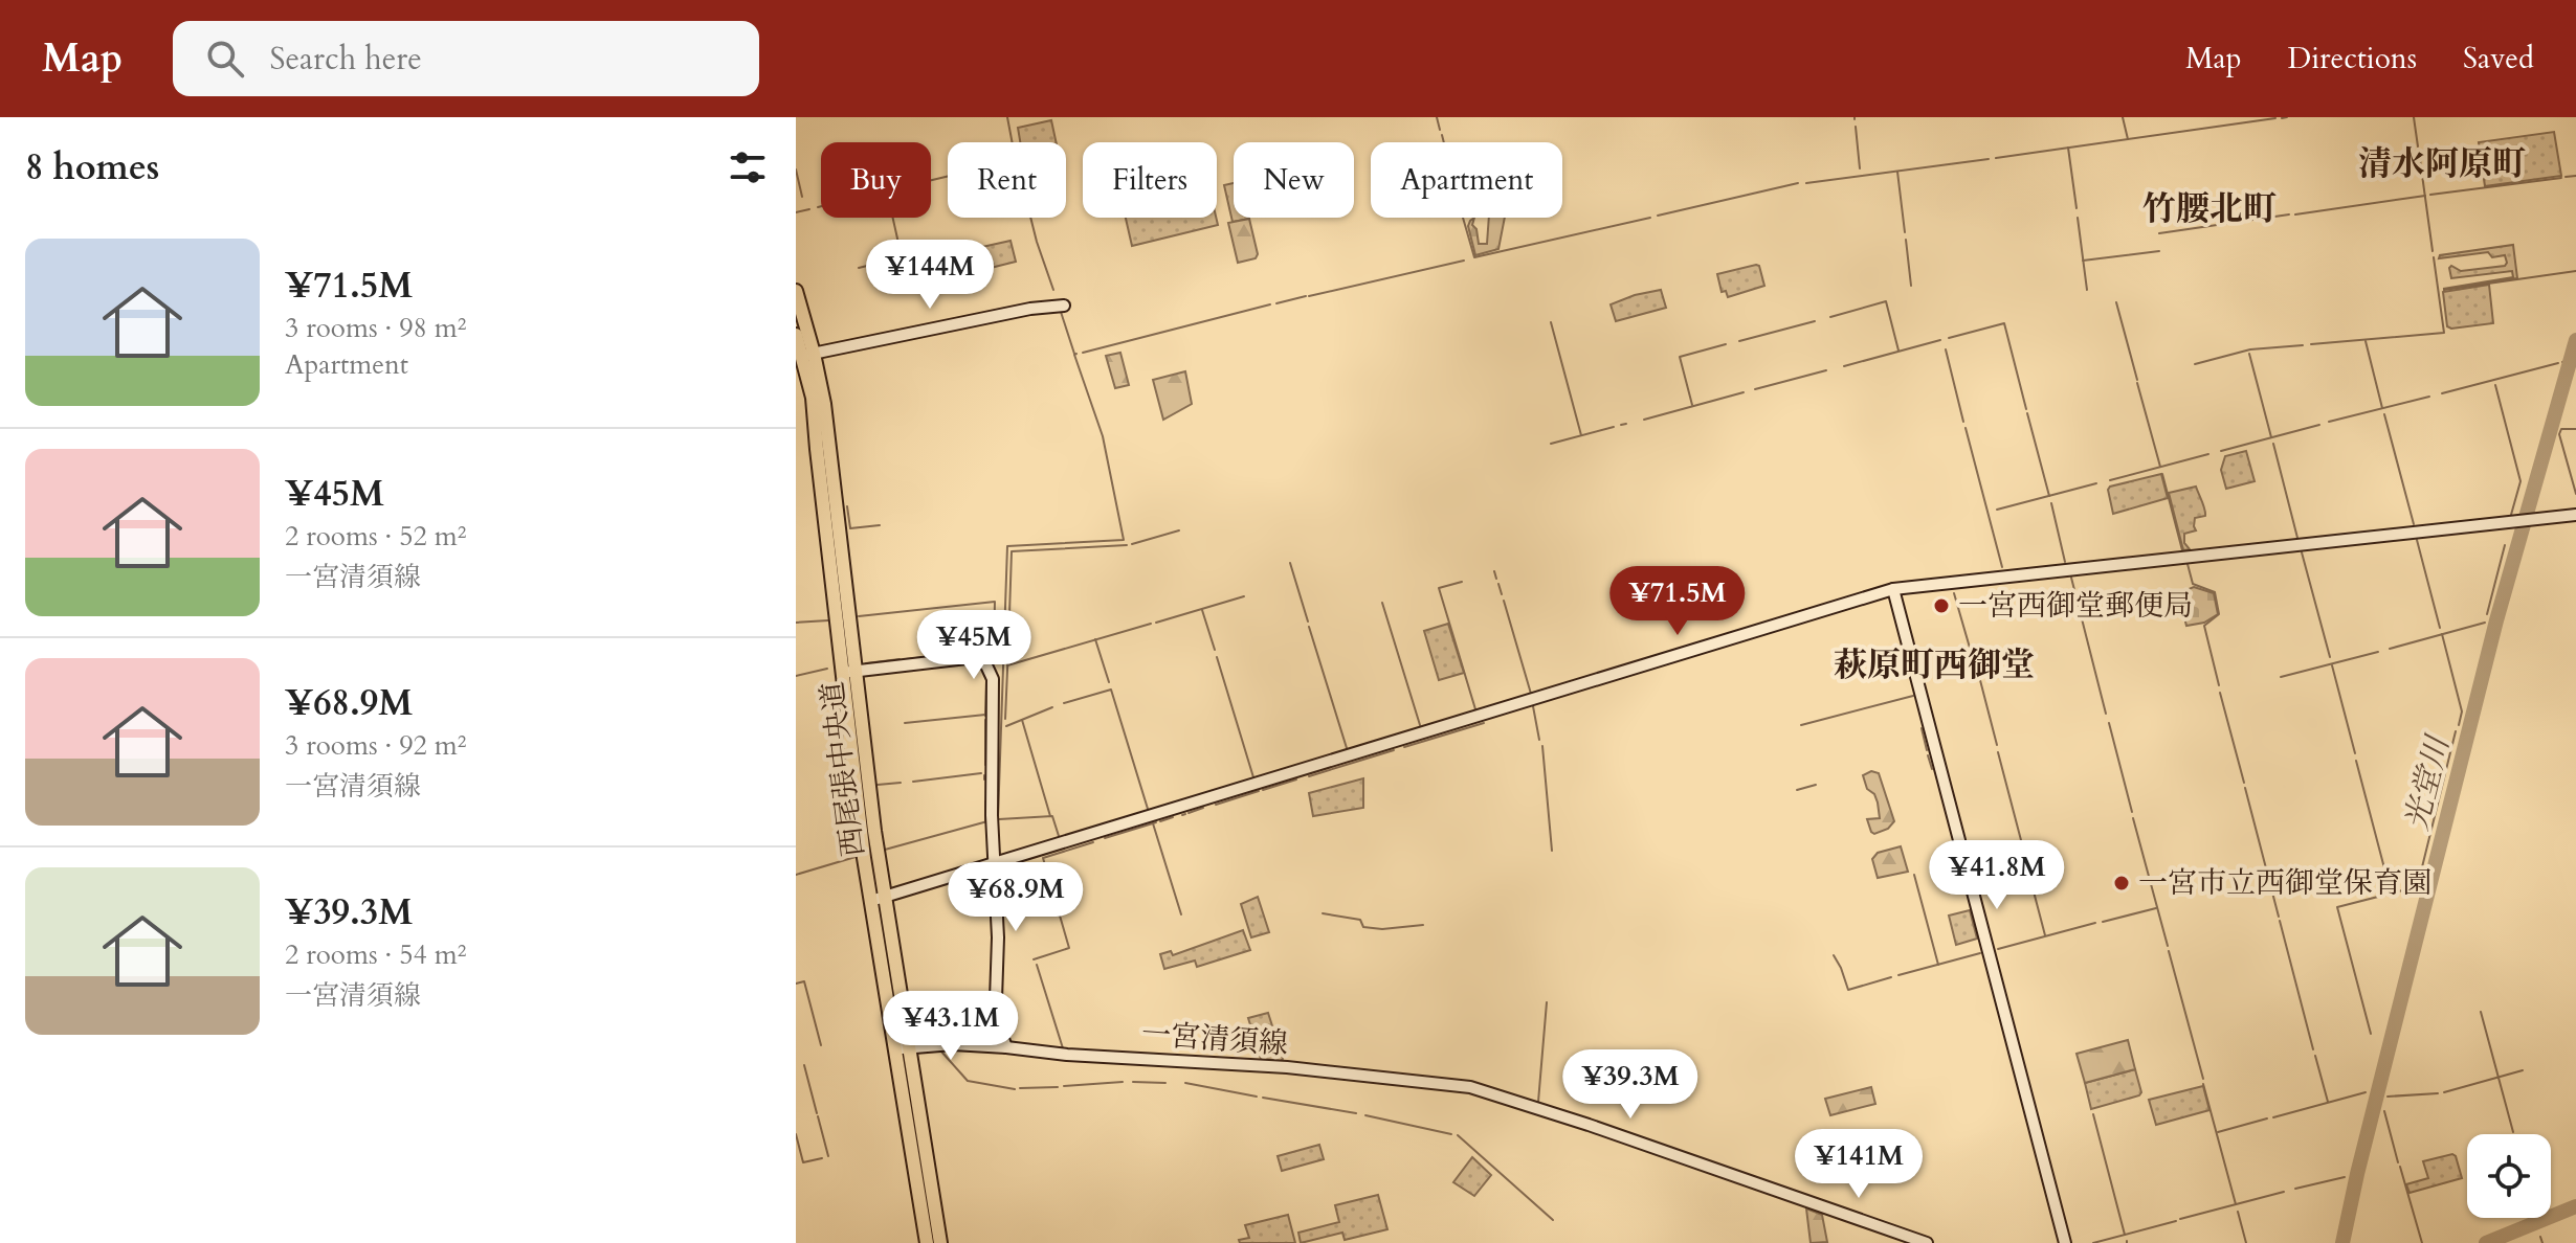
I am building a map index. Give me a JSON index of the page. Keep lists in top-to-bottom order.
{
  "streets": {
    "main road": ["西尾張中央道"],
    "street": ["一宮清須線"]
  },
  "crossings": [
    ["西尾張中央道", "一宮清須線"]
  ],
  "districts": ["清水阿原町", "竹腰北町", "萩原町西御堂"],
  "water": ["光堂川"],
  "places": ["一宮西御堂郵便局", "一宮市立西御堂保育園"],
  "page": {
    "header": "Map",
    "search": "Search here",
    "nav": ["Map", "Directions", "Saved"],
    "heading": "8 homes",
    "chip": [
      "Buy",
      "Rent",
      "Filters",
      "New",
      "Apartment"
    ],
    "list": [
      {
        "name": "¥71.5M",
        "note": "3 rooms · 98 m² · Apartment"
      },
      {
        "name": "¥45M",
        "note": "2 rooms · 52 m² · 一宮清須線"
      },
      {
        "name": "¥68.9M",
        "note": "3 rooms · 92 m² · 一宮清須線"
      },
      {
        "name": "¥39.3M",
        "note": "2 rooms · 54 m² · 一宮清須線"
      }
    ],
    "price": [
      "¥144M",
      "¥71.5M",
      "¥45M",
      "¥41.8M",
      "¥68.9M",
      "¥43.1M",
      "¥39.3M",
      "¥141M"
    ]
  }
}
